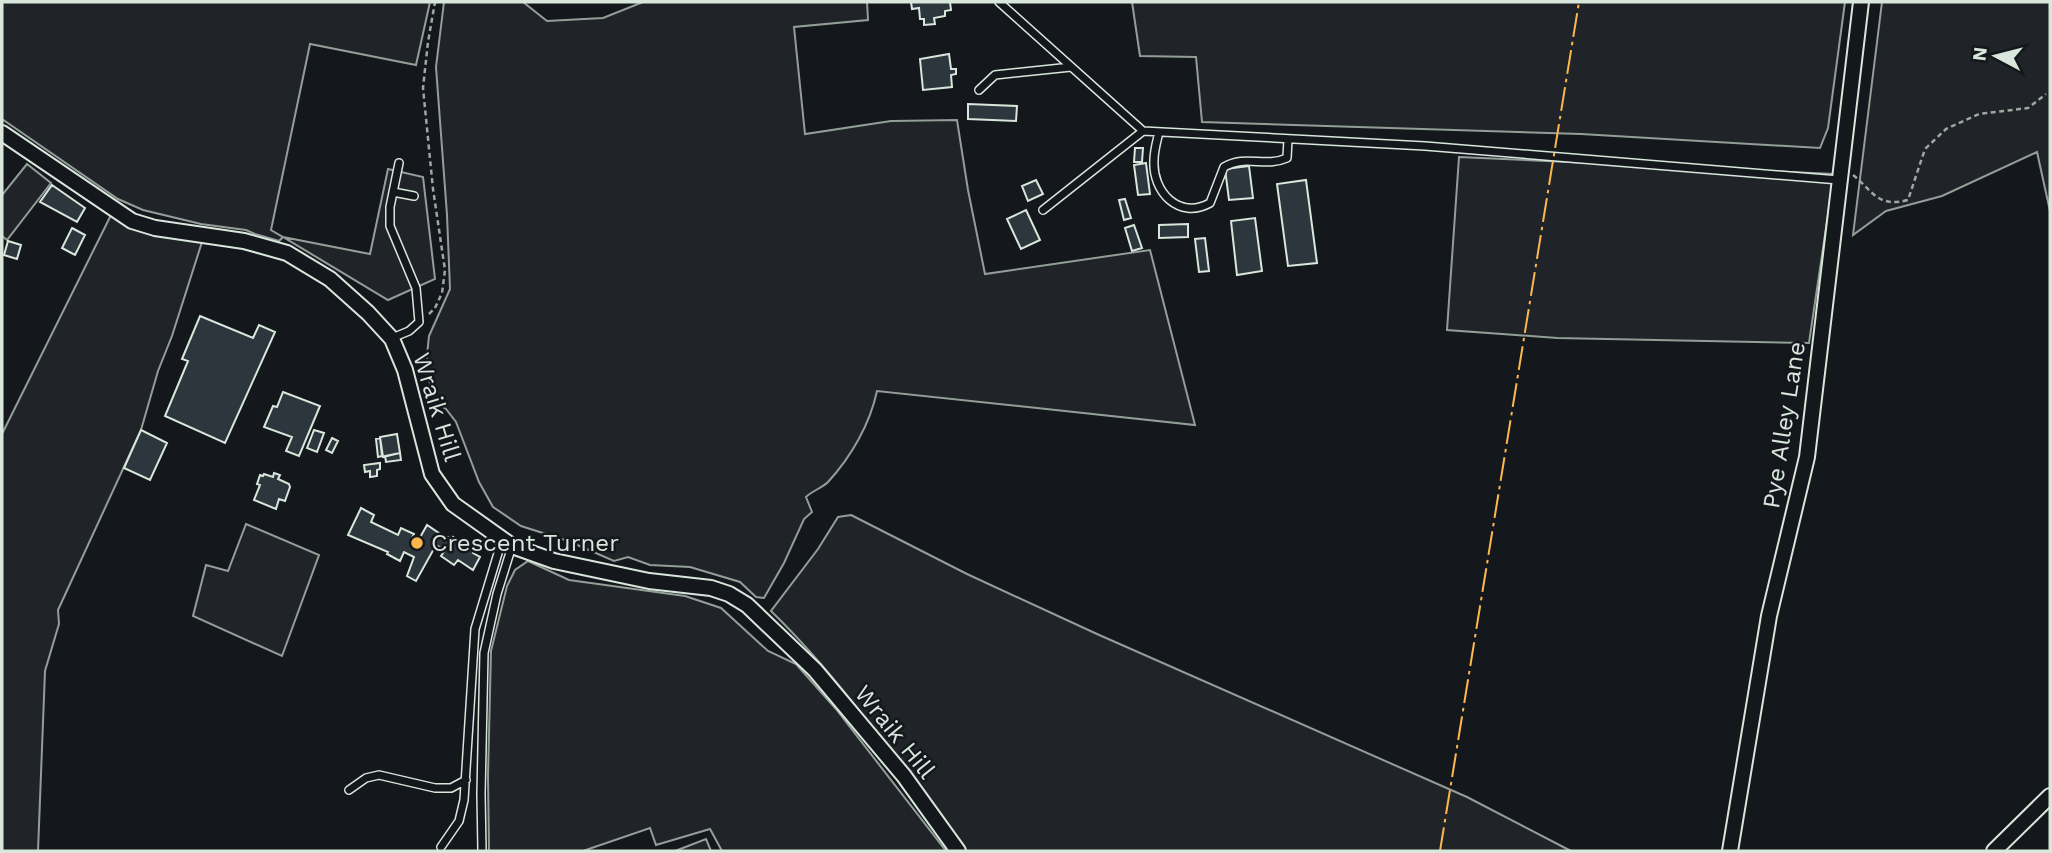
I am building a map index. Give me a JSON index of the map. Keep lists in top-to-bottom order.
{
  "streets": {
    "street": ["Wraik Hill", "Pye Alley Lane"]
  },
  "places": ["Crescent Turner"],
  "north": "left"
}
